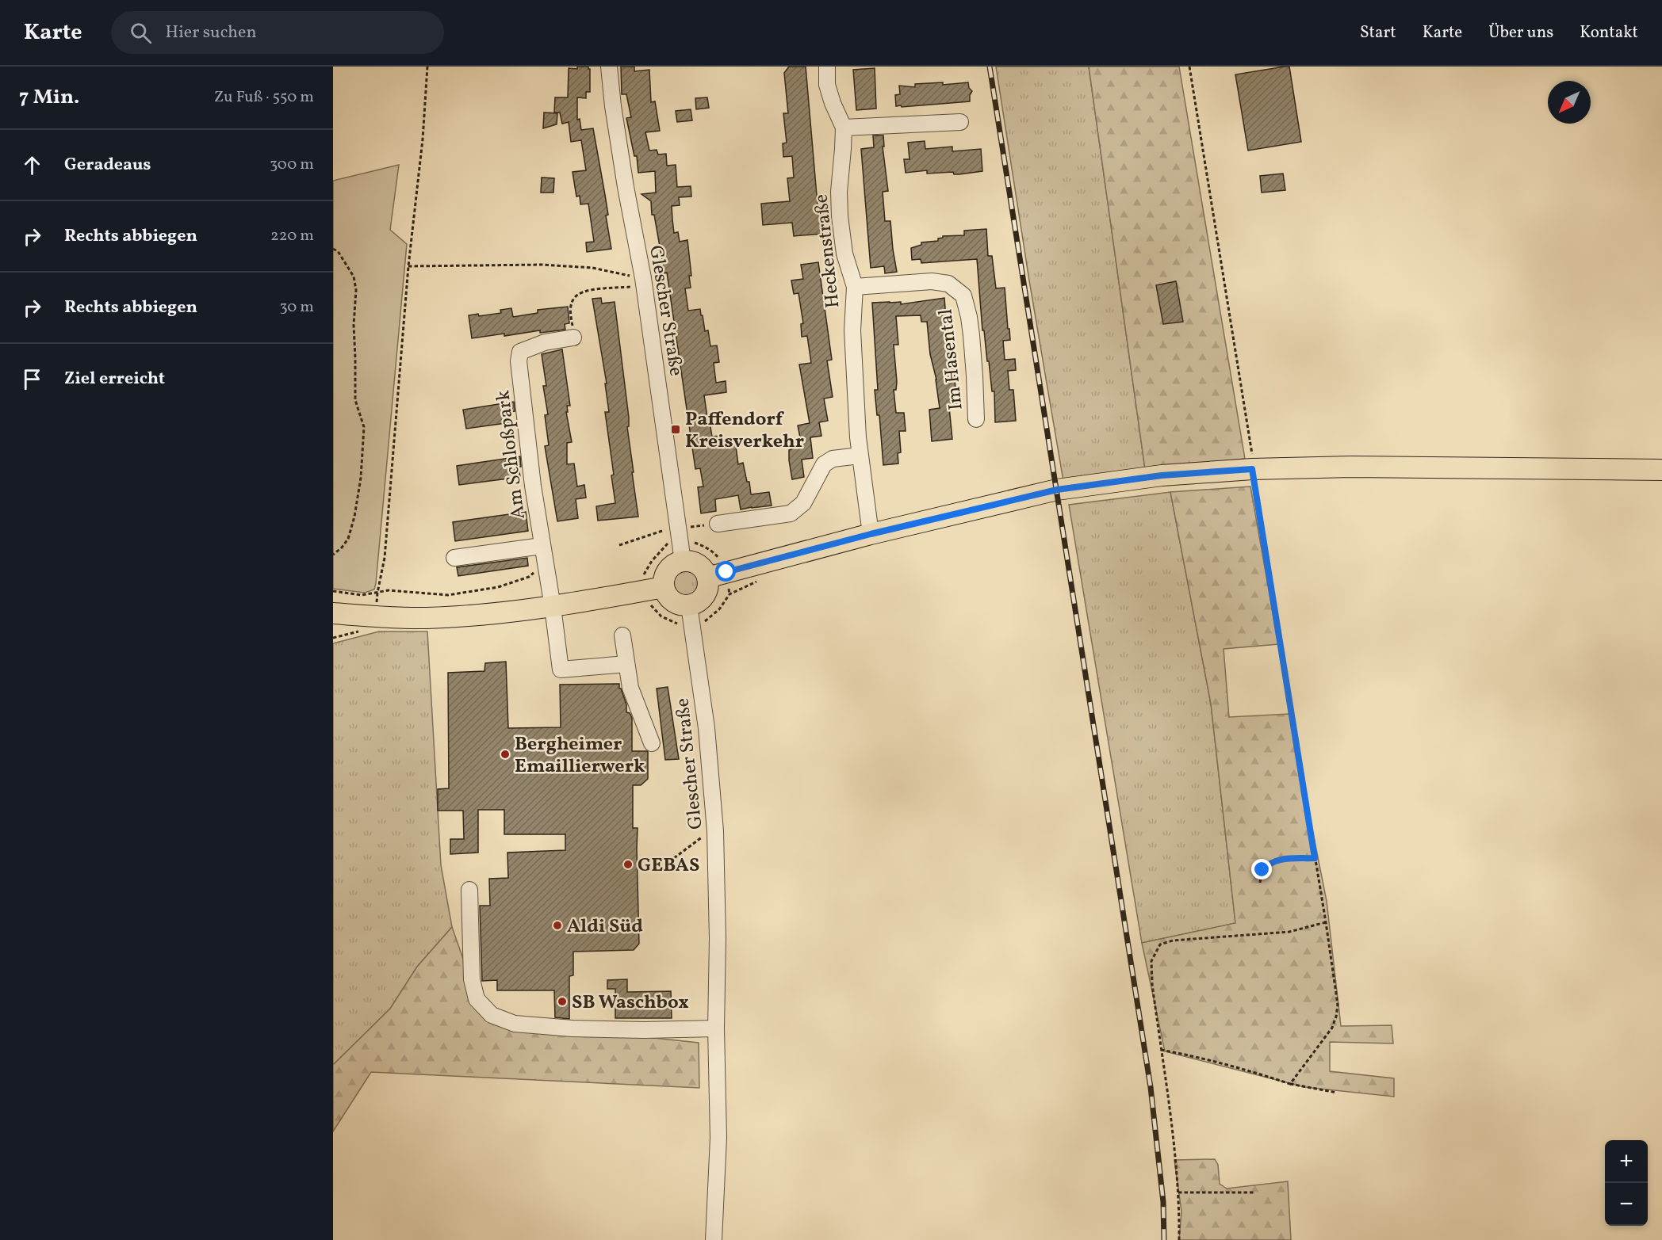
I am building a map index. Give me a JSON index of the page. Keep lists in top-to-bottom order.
{
  "streets": {
    "street": [
      "Heckenstraße",
      "Glescher Straße",
      "Im Hasental",
      "Am Schloßpark"
    ]
  },
  "crossings": [
    ["Heckenstraße", "Im Hasental"]
  ],
  "places": {
    "transit": ["Paffendorf Kreisverkehr"],
    "other": [
      "Bergheimer Emaillierwerk",
      "GEBAS",
      "Aldi Süd",
      "SB Waschbox"
    ]
  },
  "north": "bottom left",
  "page": {
    "header": "Karte",
    "search": "Hier suchen",
    "nav": [
      "Start",
      "Karte",
      "Über uns",
      "Kontakt"
    ],
    "heading": ["7 Min.", "Zu Fuß · 550 m"],
    "list": [
      ["Geradeaus", "300 m"],
      ["Rechts abbiegen", "220 m"],
      ["Rechts abbiegen", "30 m"],
      "Ziel erreicht"
    ],
    "map_buttons": ["+", "−"]
  }
}
